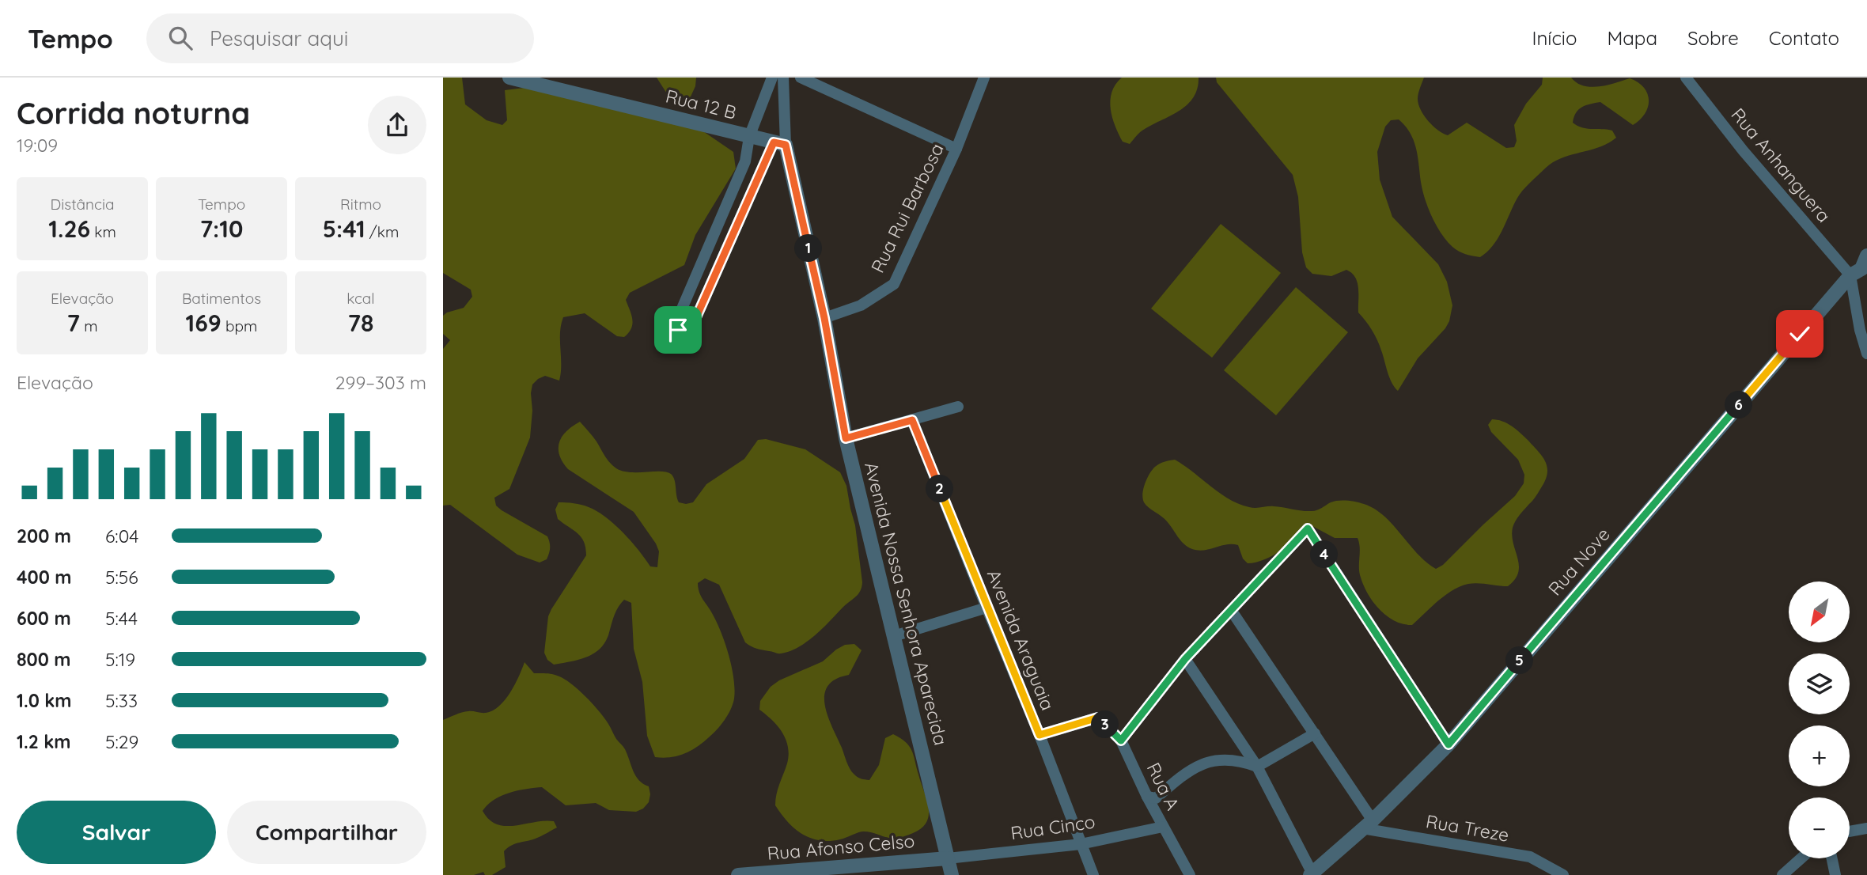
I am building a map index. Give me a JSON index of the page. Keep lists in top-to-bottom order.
{
  "streets": {
    "street": [
      "Rua 12 B",
      "Rua Anhanguera",
      "Rua Rui Barbosa",
      "Rua Nove",
      "Avenida Nossa Senhora Aparecida",
      "Avenida Araguaia",
      "Rua A",
      "Rua Cinco",
      "Rua Treze",
      "Rua Afonso Celso"
    ]
  },
  "crossings": [
    ["Rua 12 B", "Avenida Nossa Senhora Aparecida"],
    ["Rua Anhanguera", "Rua Nove"],
    ["Rua Rui Barbosa", "Avenida Nossa Senhora Aparecida"],
    ["Rua Nove", "Rua Treze"],
    ["Avenida Nossa Senhora Aparecida", "Rua Cinco"],
    ["Avenida Nossa Senhora Aparecida", "Rua Afonso Celso"],
    ["Avenida Araguaia", "Rua A"],
    ["Avenida Araguaia", "Rua Cinco"],
    ["Rua A", "Rua Cinco"],
    ["Rua Cinco", "Rua Afonso Celso"]
  ],
  "north": "bottom left",
  "page": {
    "header": "Tempo",
    "search": "Pesquisar aqui",
    "nav": [
      "Início",
      "Mapa",
      "Sobre",
      "Contato"
    ],
    "heading": ["Corrida noturna", "19:09"],
    "stats": [
      ["Distância", "1.26 km"],
      ["Tempo", "7:10"],
      ["Ritmo", "5:41 /km"],
      ["Elevação", "7 m"],
      ["Batimentos", "169 bpm"],
      ["kcal", "78"]
    ],
    "pins": [
      "1",
      "6",
      "2",
      "4",
      "5",
      "3"
    ],
    "chart": ["Elevação", "299–303 m"],
    "list": [
      {
        "name": "200 m",
        "note": "6:04"
      },
      {
        "name": "400 m",
        "note": "5:56"
      },
      {
        "name": "600 m",
        "note": "5:44"
      },
      {
        "name": "800 m",
        "note": "5:19"
      },
      {
        "name": "1.0 km",
        "note": "5:33"
      },
      {
        "name": "1.2 km",
        "note": "5:29"
      }
    ],
    "map_buttons": ["+", "−"],
    "buttons": ["Salvar", "Compartilhar"]
  }
}
